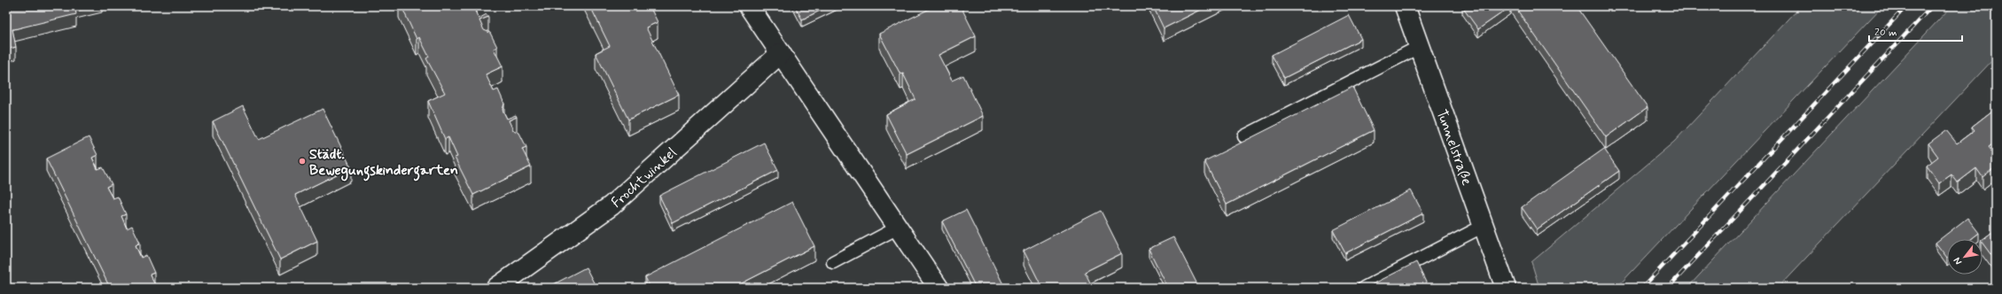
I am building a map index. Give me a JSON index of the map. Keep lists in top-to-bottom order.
{
  "streets": {
    "street": ["Tunnelstraße", "Frochtwinkel"]
  },
  "places": ["Städt. Bewegungskindergarten"],
  "scale_bar": "20 m",
  "north": "bottom left"
}
